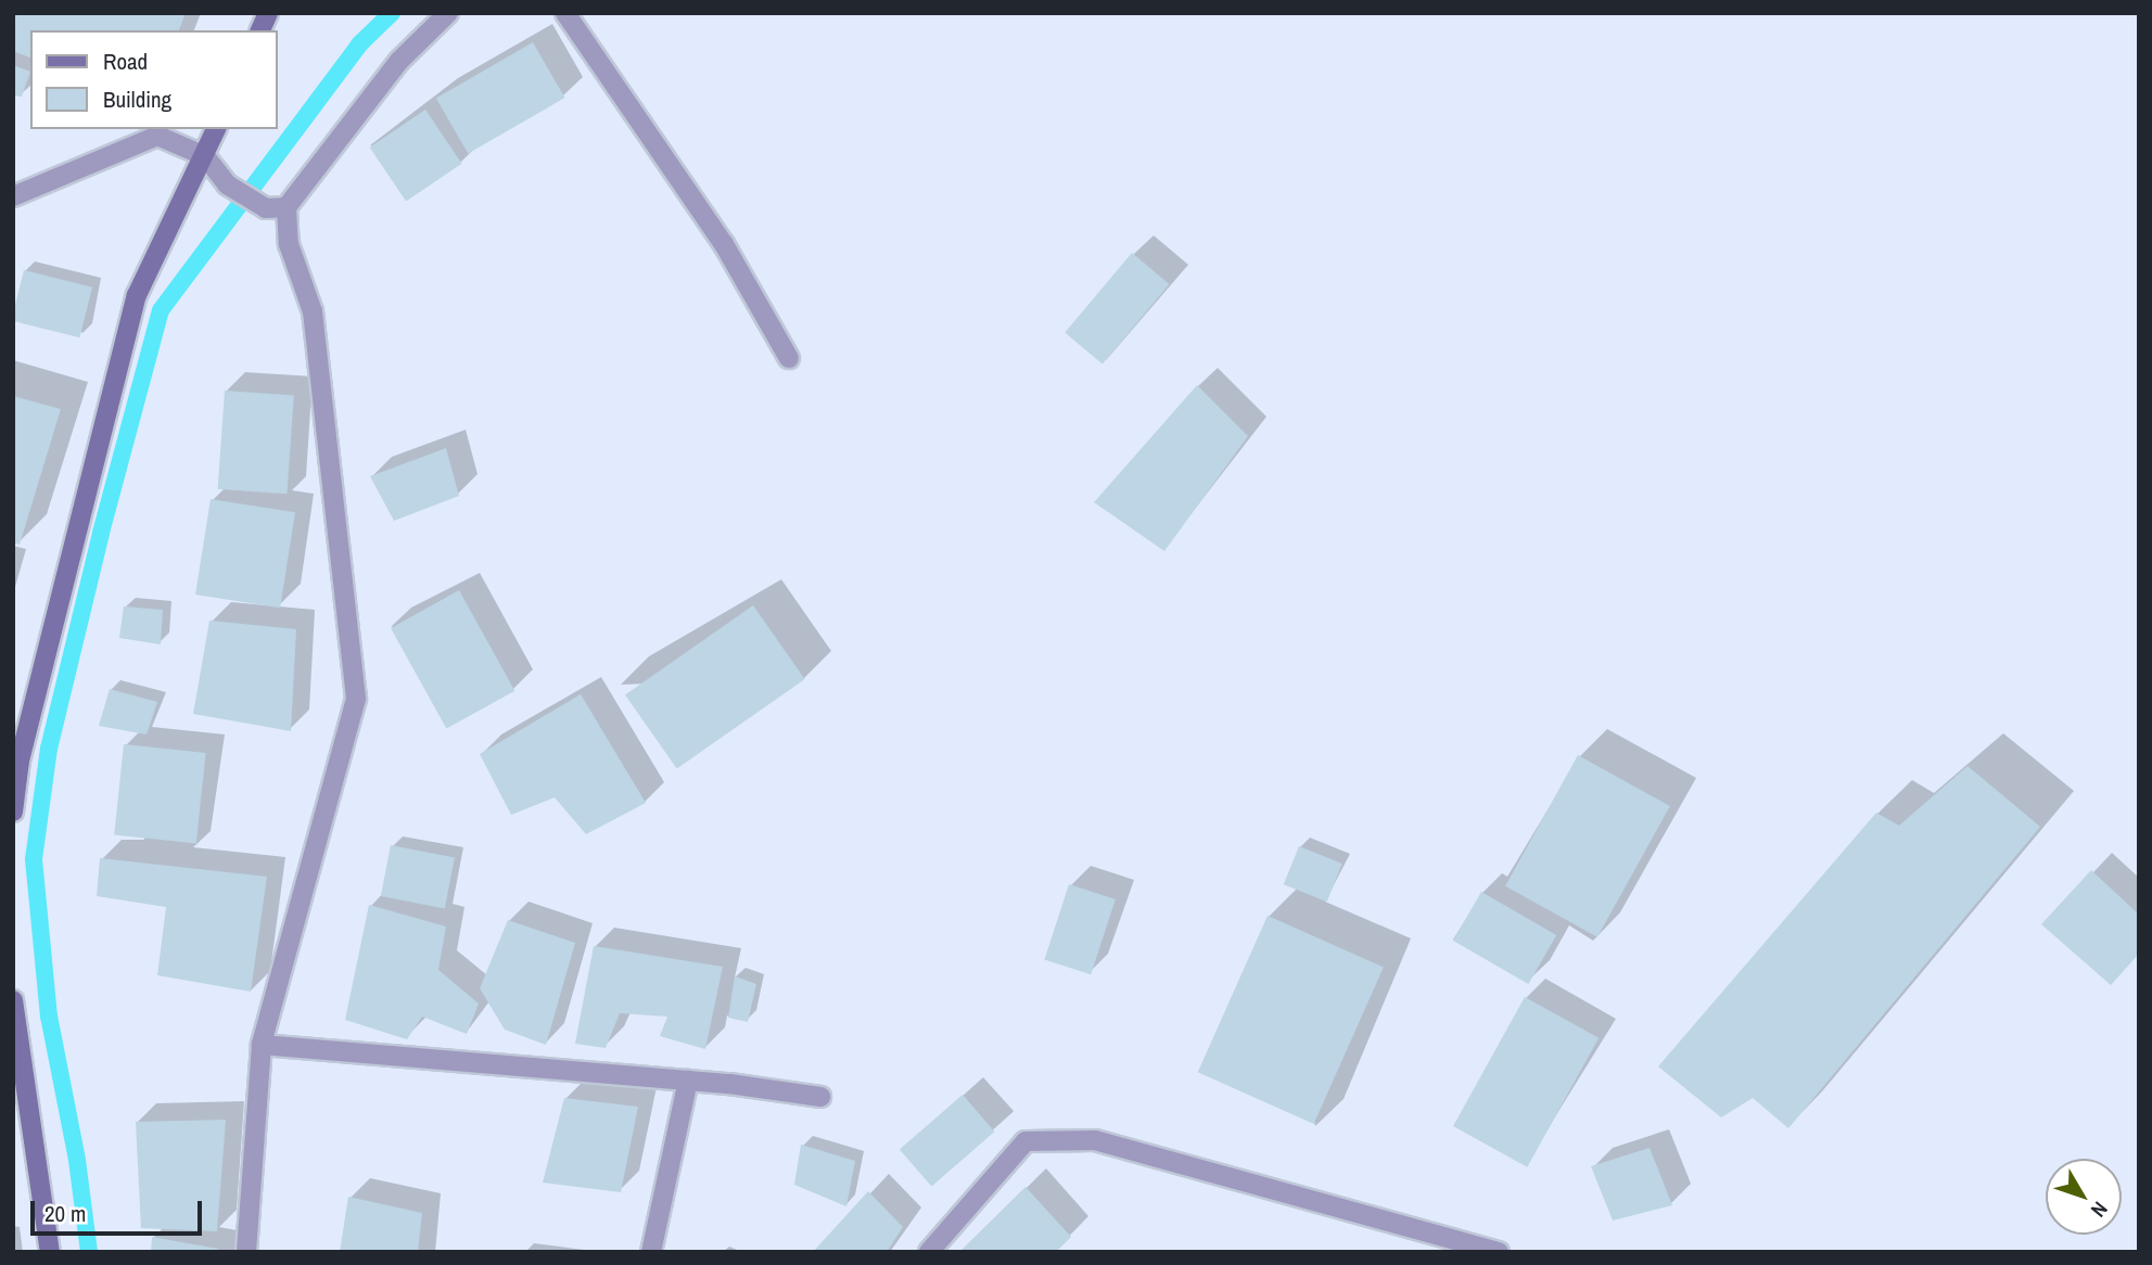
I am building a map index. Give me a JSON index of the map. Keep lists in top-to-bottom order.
{
  "legend": ["Road", "Building"],
  "scale_bar": "20 m",
  "north": "bottom right"
}
